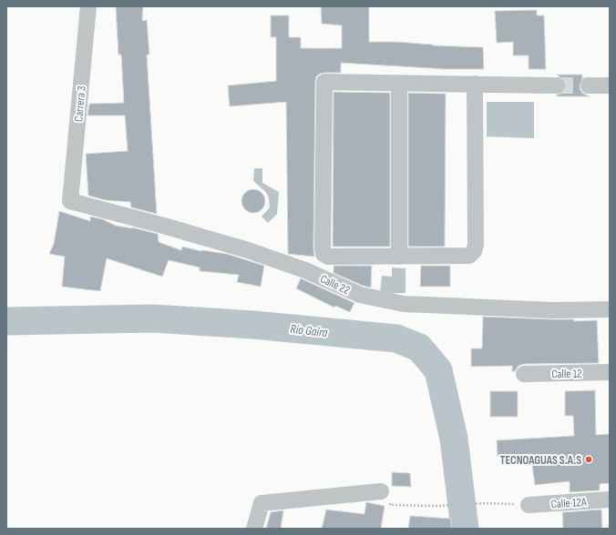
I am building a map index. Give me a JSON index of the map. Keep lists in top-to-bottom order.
{
  "streets": {
    "street": [
      "Carrera 3",
      "Calle 22",
      "Calle 12",
      "Calle 12A"
    ]
  },
  "crossings": [
    ["Carrera 3", "Calle 22"]
  ],
  "water": ["Río Gaira"],
  "places": ["TECNOAGUAS S.A.S"]
}
